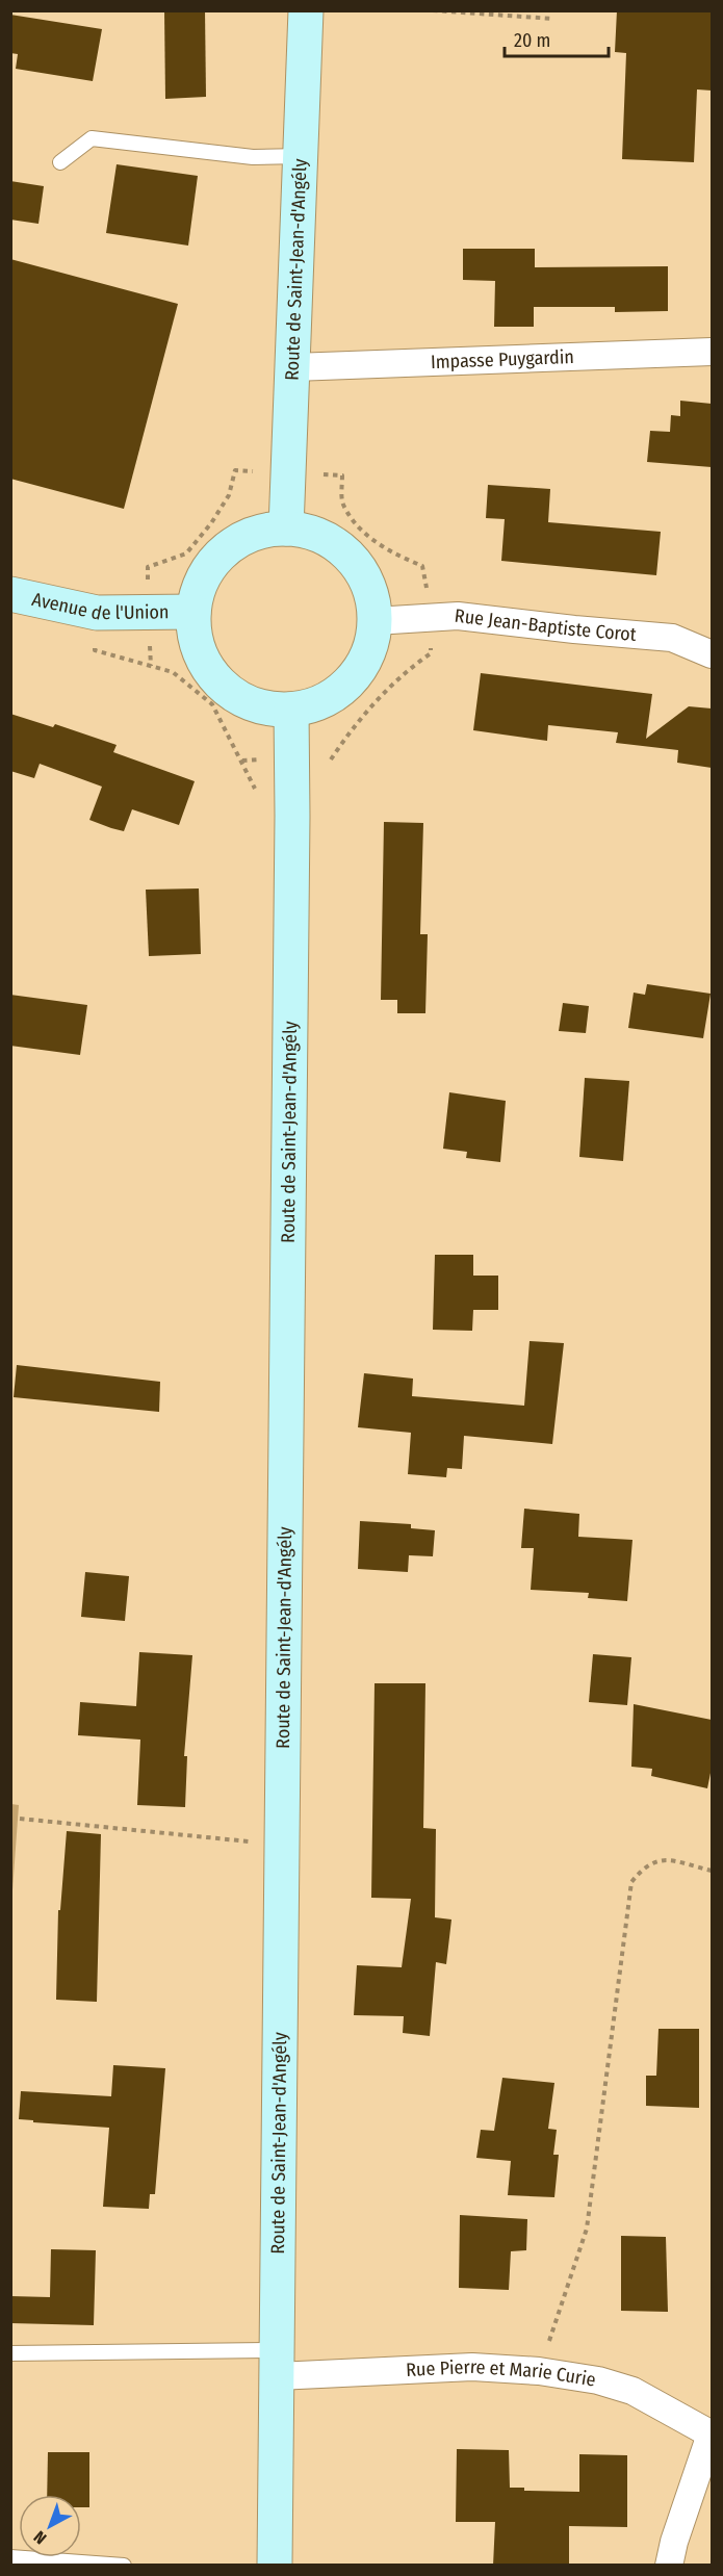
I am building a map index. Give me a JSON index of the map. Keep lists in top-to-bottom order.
{
  "streets": {
    "main road": ["Route de Saint-Jean-d'Angély", "Avenue de l'Union"],
    "street": ["Impasse Puygardin", "Rue Jean-Baptiste Corot", "Rue Pierre et Marie Curie"]
  },
  "crossings": [
    ["Route de Saint-Jean-d'Angély", "Impasse Puygardin"],
    ["Route de Saint-Jean-d'Angély", "Avenue de l'Union"],
    ["Route de Saint-Jean-d'Angély", "Rue Jean-Baptiste Corot"],
    ["Route de Saint-Jean-d'Angély", "Rue Pierre et Marie Curie"],
    ["Avenue de l'Union", "Rue Jean-Baptiste Corot"]
  ],
  "scale_bar": "20 m",
  "north": "bottom left"
}
